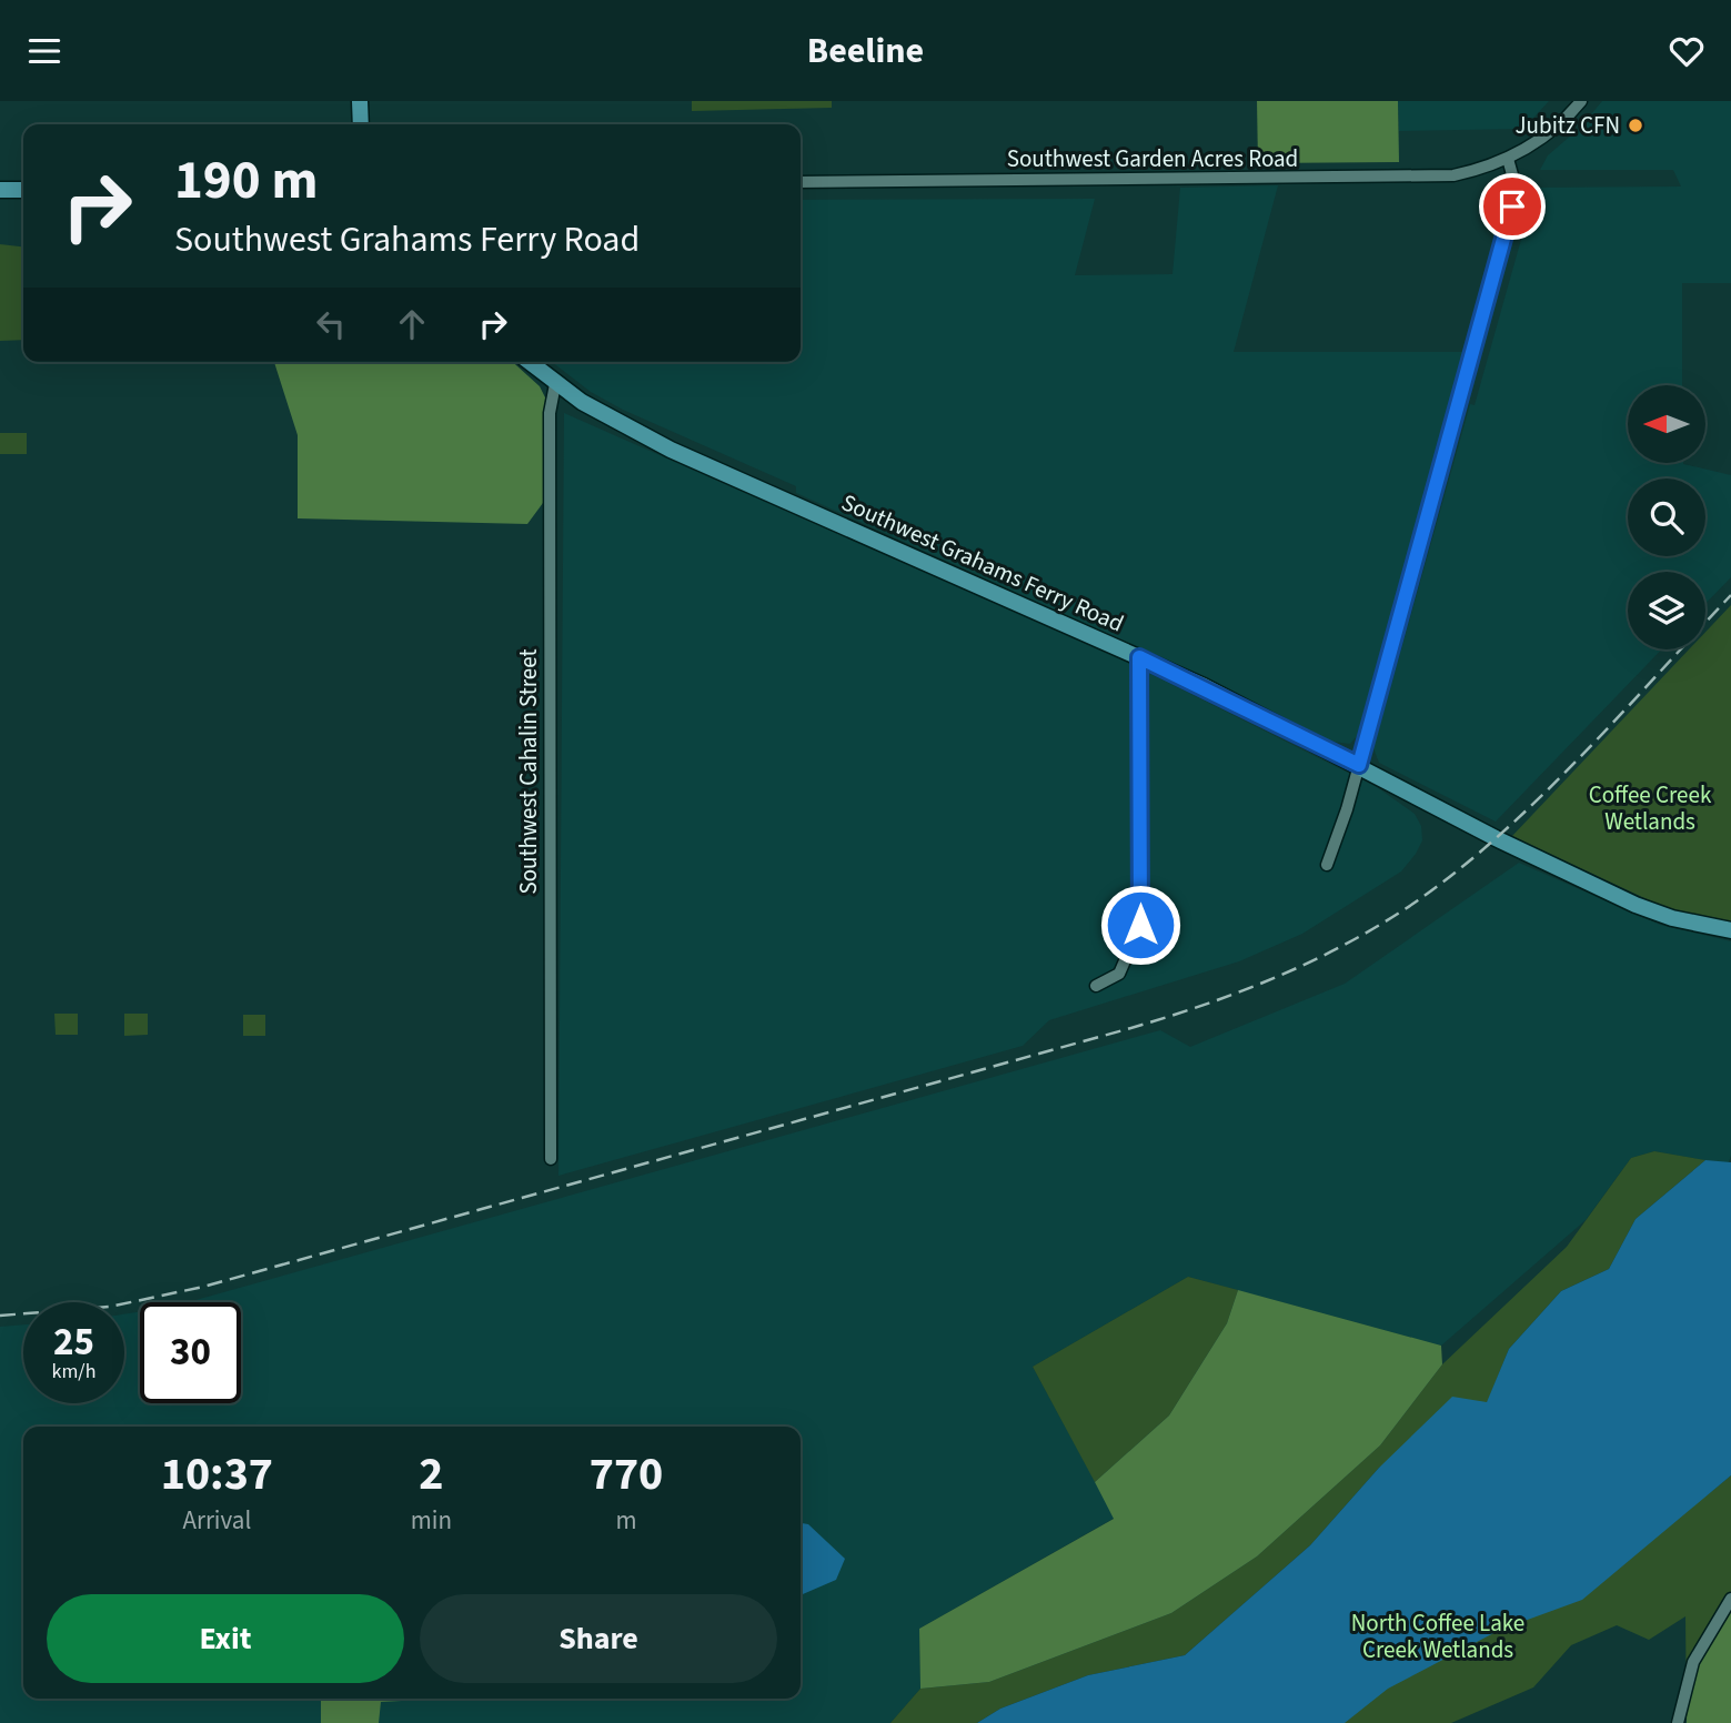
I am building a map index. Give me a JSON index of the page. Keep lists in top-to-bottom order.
{
  "streets": {
    "main road": ["Southwest Grahams Ferry Road"],
    "street": ["Southwest Garden Acres Road", "Southwest Cahalin Street"]
  },
  "crossings": [
    ["Southwest Grahams Ferry Road", "Southwest Cahalin Street"]
  ],
  "parks": ["Coffee Creek Wetlands", "North Coffee Lake Creek Wetlands"],
  "places": ["Jubitz CFN"],
  "north": "left",
  "page": {
    "header": "Beeline",
    "turn": ["190 m", "Southwest Grahams Ferry Road"],
    "speed": "25 km/h",
    "limit": "30",
    "eta": [
      "10:37",
      "Arrival",
      "2",
      "min",
      "770",
      "m"
    ],
    "buttons": ["Exit", "Share"]
  }
}
